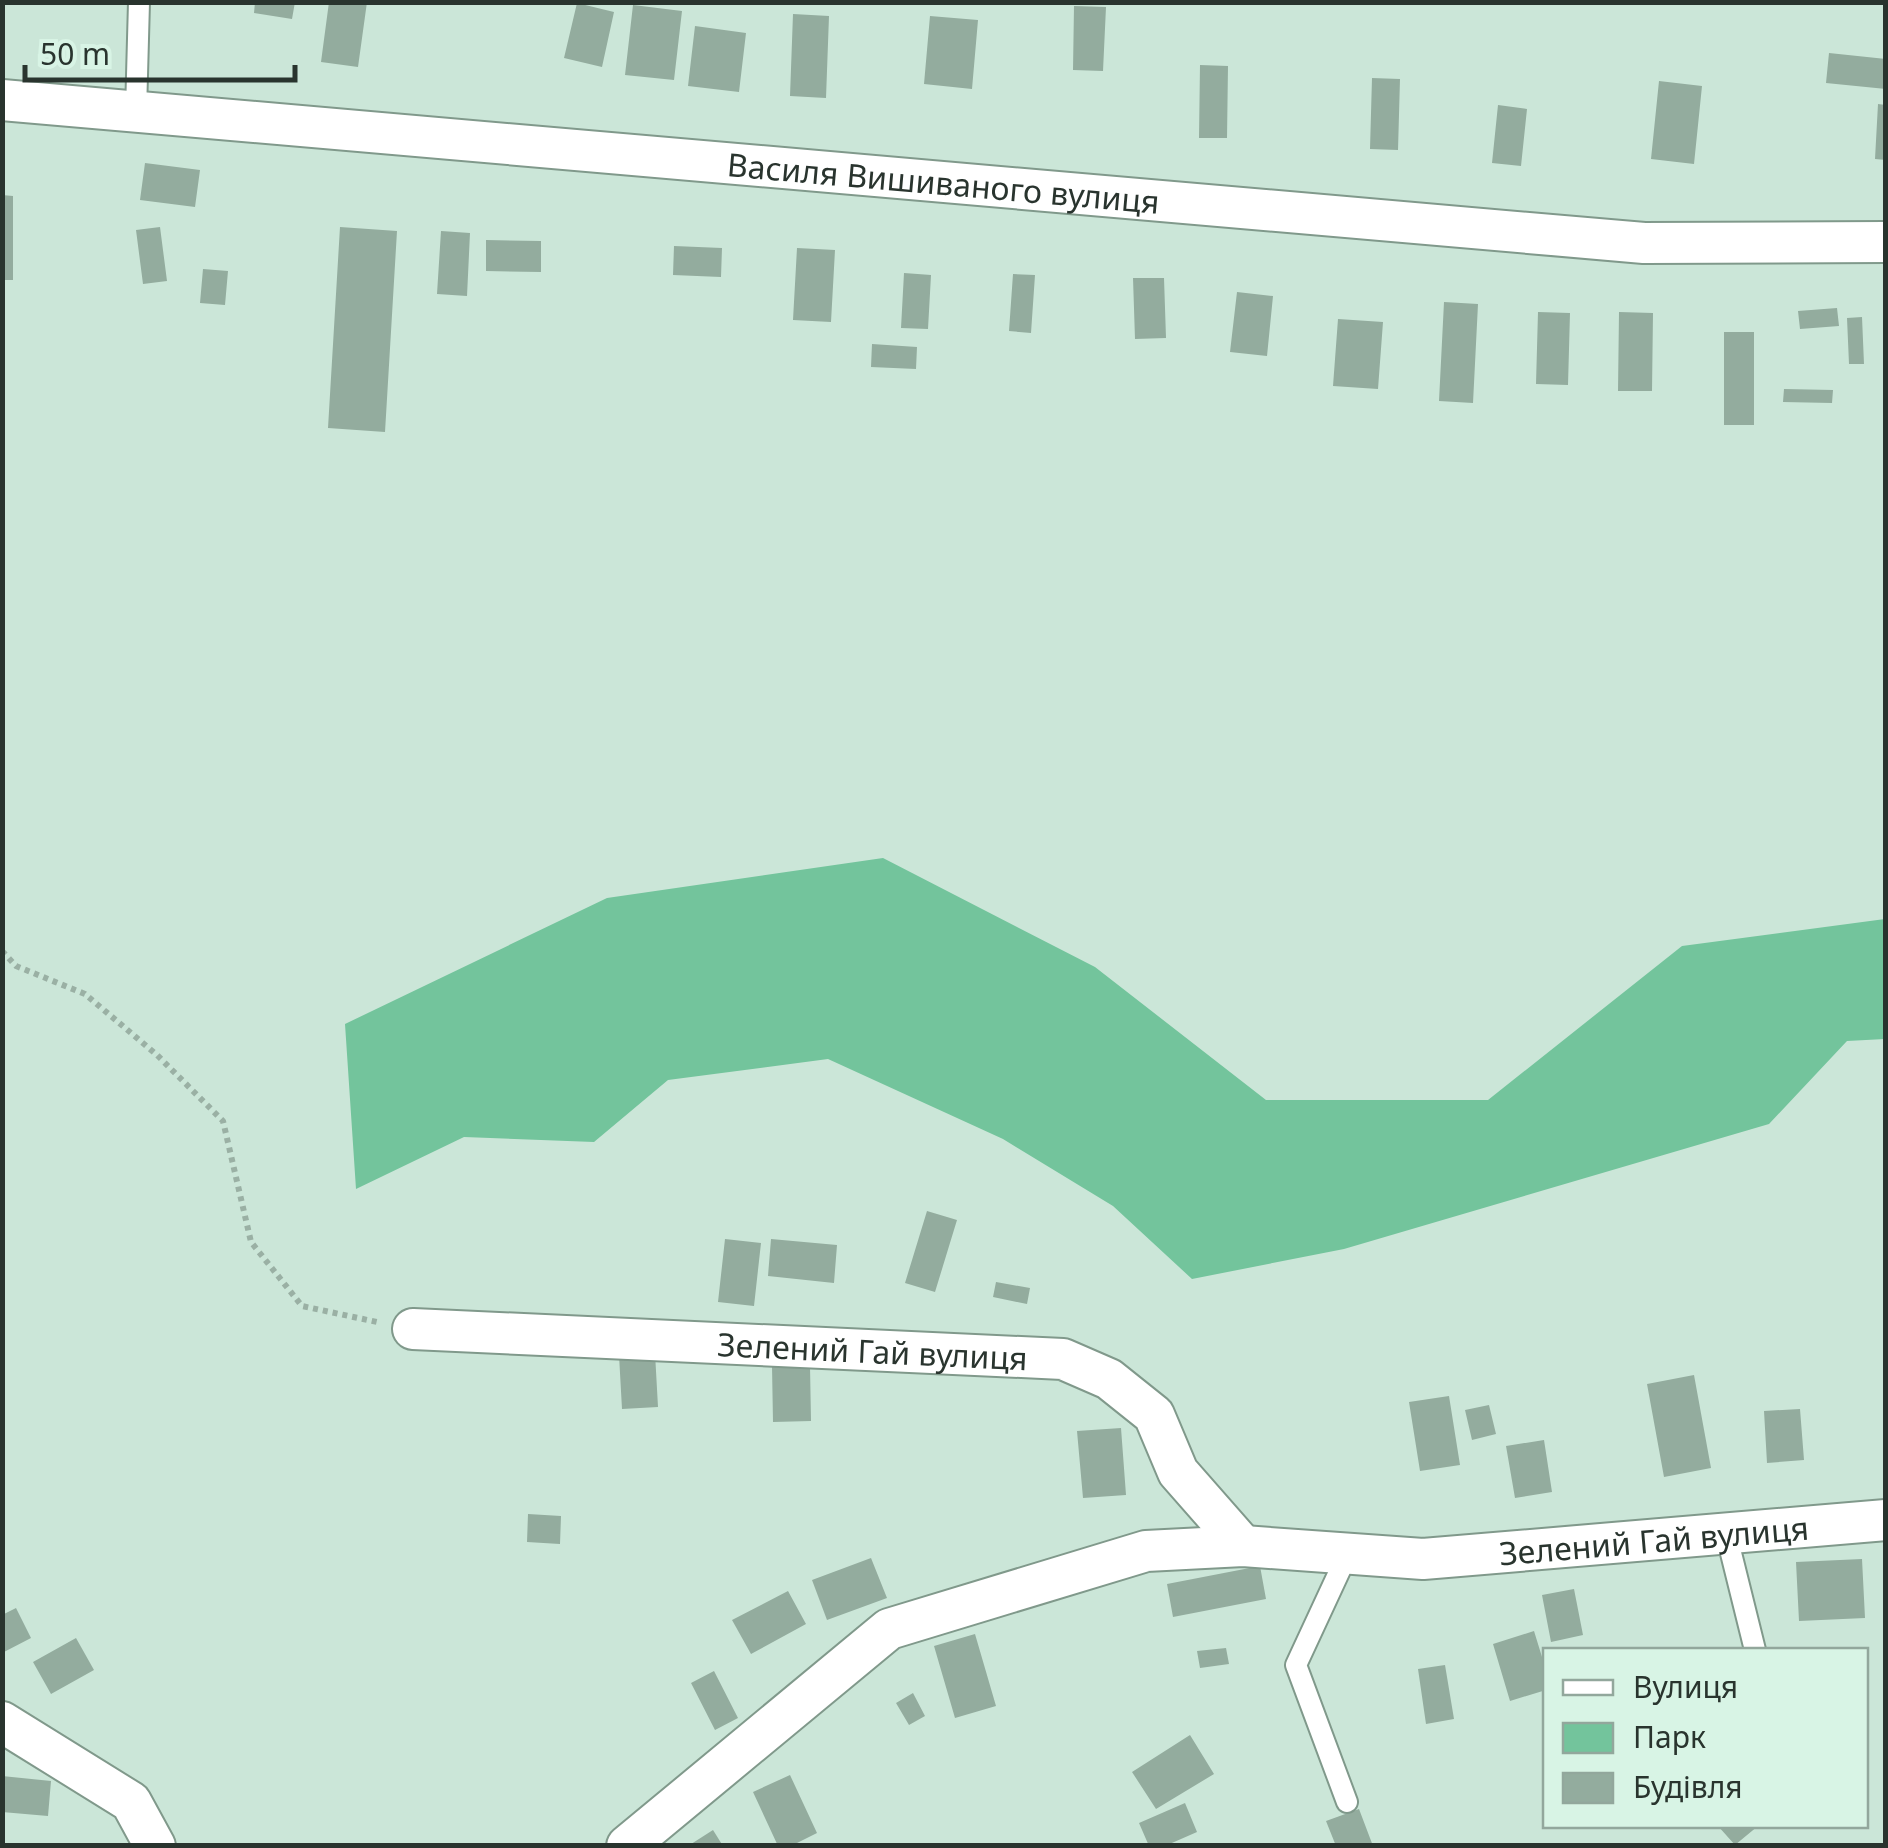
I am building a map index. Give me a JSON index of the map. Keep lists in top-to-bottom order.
{
  "streets": {
    "street": ["Василя Вишиваного вулиця", "Зелений Гай вулиця"]
  },
  "legend": ["Вулиця", "Парк", "Будівля"],
  "scale_bar": "50 m"
}
